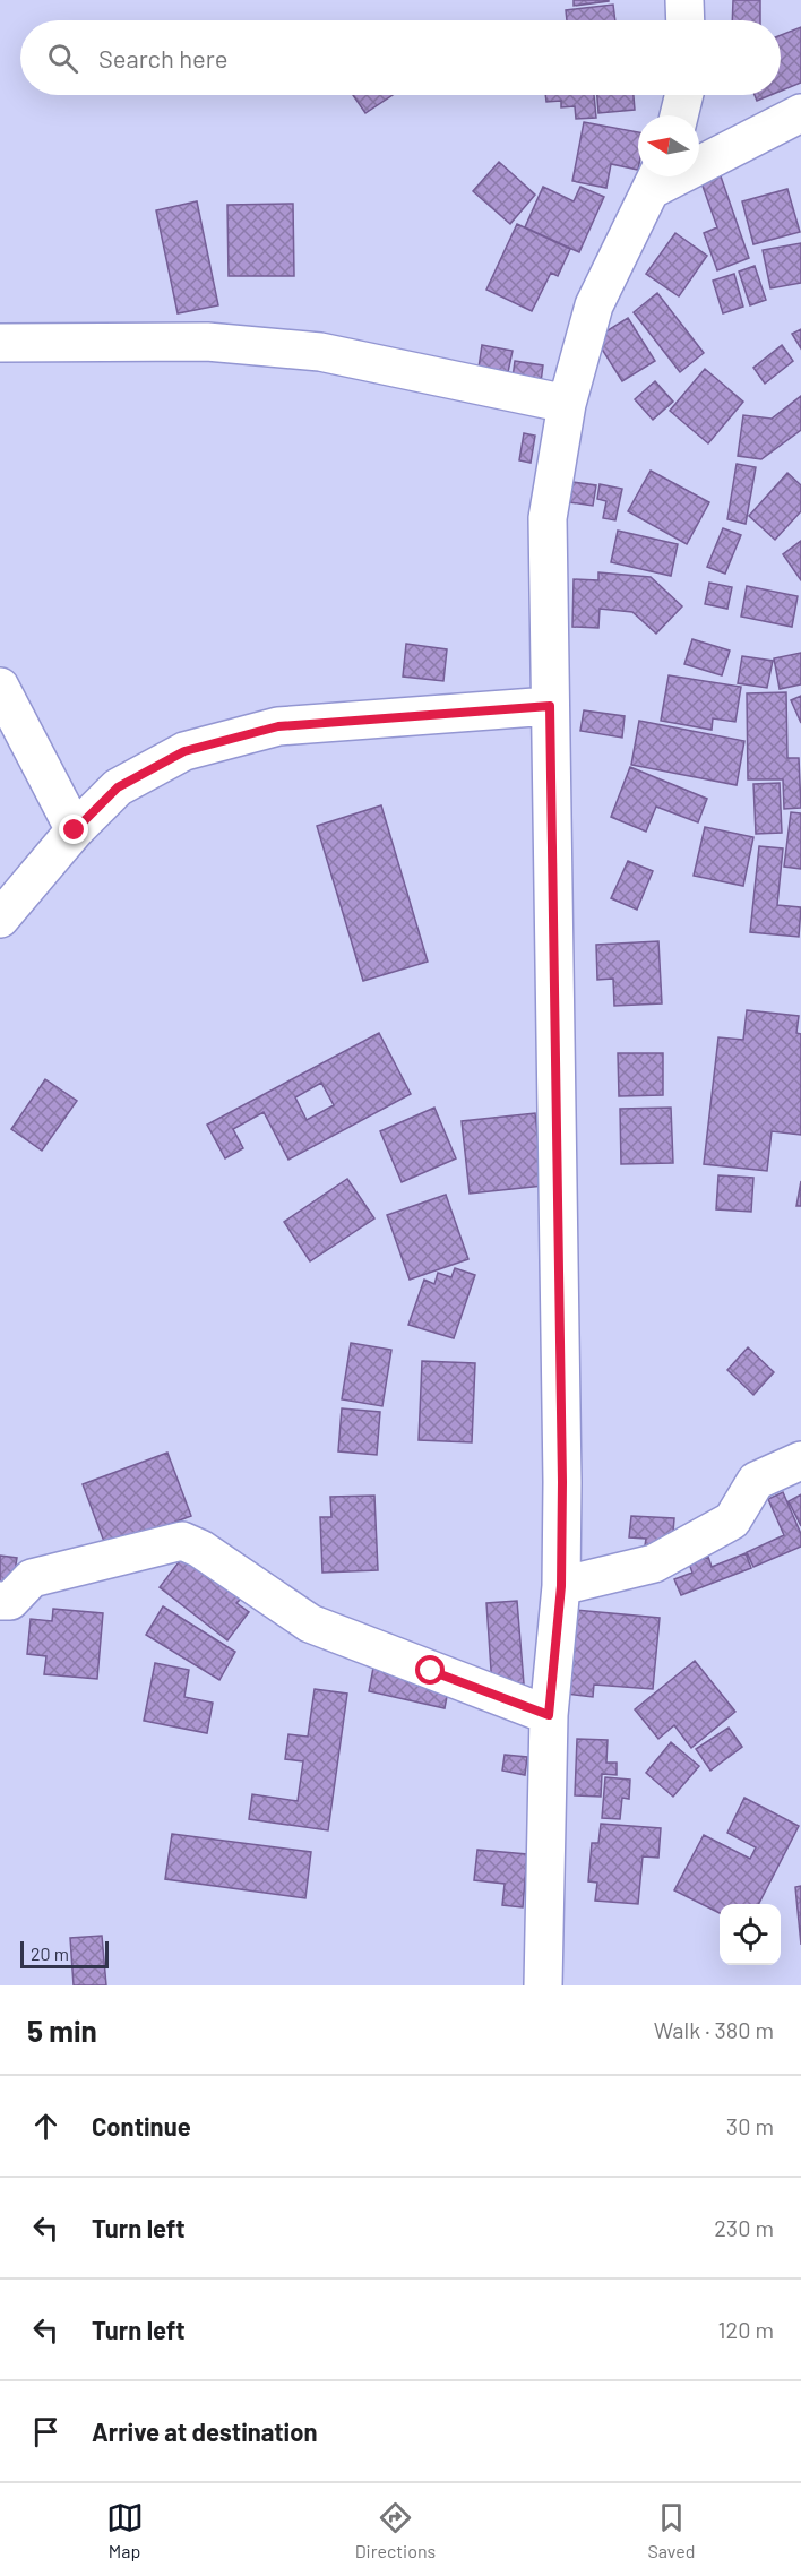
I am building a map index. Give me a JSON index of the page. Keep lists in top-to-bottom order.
{
  "scale_bar": "20 m",
  "north": "left",
  "page": {
    "search": "Search here",
    "scale": "20 m",
    "heading": ["5 min", "Walk · 380 m"],
    "list": [
      ["Continue", "30 m"],
      ["Turn left", "230 m"],
      ["Turn left", "120 m"],
      "Arrive at destination"
    ],
    "nav": ["Map", "Directions", "Saved"]
  }
}
